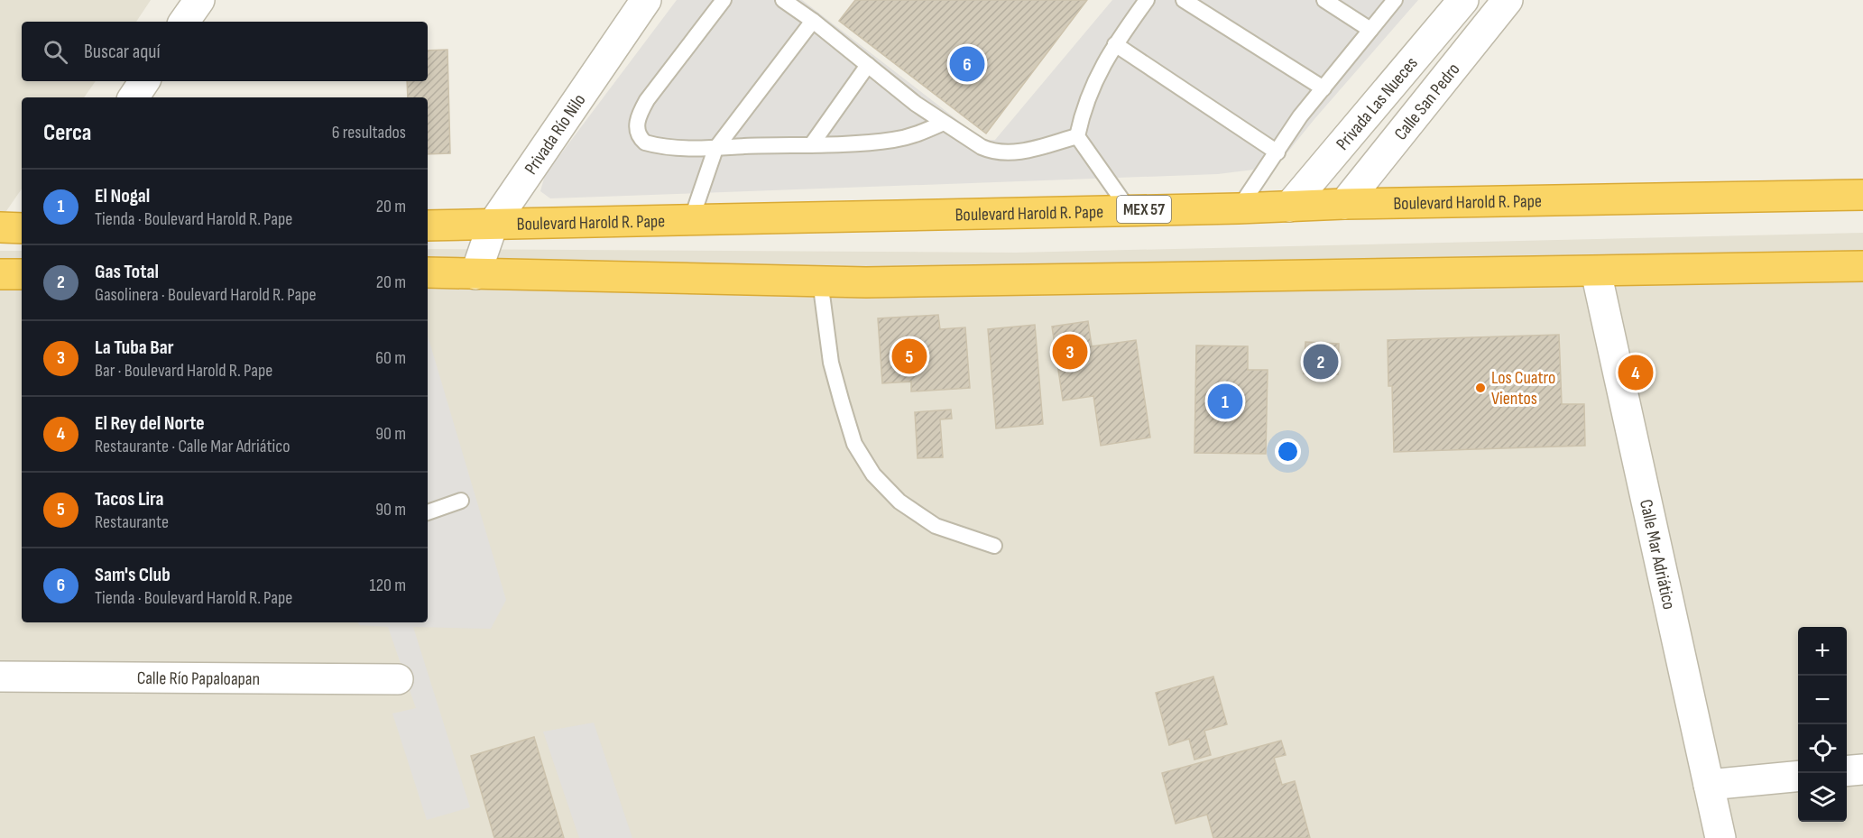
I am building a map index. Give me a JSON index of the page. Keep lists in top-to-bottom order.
{
  "streets": {
    "highway": ["Boulevard Harold R. Pape", "MEX 57"],
    "street": [
      "Calle San Pedro",
      "Privada Las Nueces",
      "Privada Río Nilo",
      "Calle Mar Adriático",
      "Calle Río Papaloapan"
    ]
  },
  "crossings": [
    ["Calle San Pedro", "Boulevard Harold R. Pape"],
    ["Privada Las Nueces", "Boulevard Harold R. Pape"],
    ["Privada Río Nilo", "Boulevard Harold R. Pape"]
  ],
  "places": ["Los Cuatro Vientos"],
  "page": {
    "search": "Buscar aquí",
    "pins": [
      "6",
      "3",
      "5",
      "2",
      "4",
      "1"
    ],
    "heading": ["Cerca", "6 resultados"],
    "list": [
      {
        "mark": "1",
        "name": "El Nogal",
        "note": "Tienda · Boulevard Harold R. Pape",
        "value": "20 m"
      },
      {
        "mark": "2",
        "name": "Gas Total",
        "note": "Gasolinera · Boulevard Harold R. Pape",
        "value": "20 m"
      },
      {
        "mark": "3",
        "name": "La Tuba Bar",
        "note": "Bar · Boulevard Harold R. Pape",
        "value": "60 m"
      },
      {
        "mark": "4",
        "name": "El Rey del Norte",
        "note": "Restaurante · Calle Mar Adriático",
        "value": "90 m"
      },
      {
        "mark": "5",
        "name": "Tacos Lira",
        "note": "Restaurante",
        "value": "90 m"
      },
      {
        "mark": "6",
        "name": "Sam's Club",
        "note": "Tienda · Boulevard Harold R. Pape",
        "value": "120 m"
      }
    ],
    "map_buttons": ["+", "−"]
  }
}
